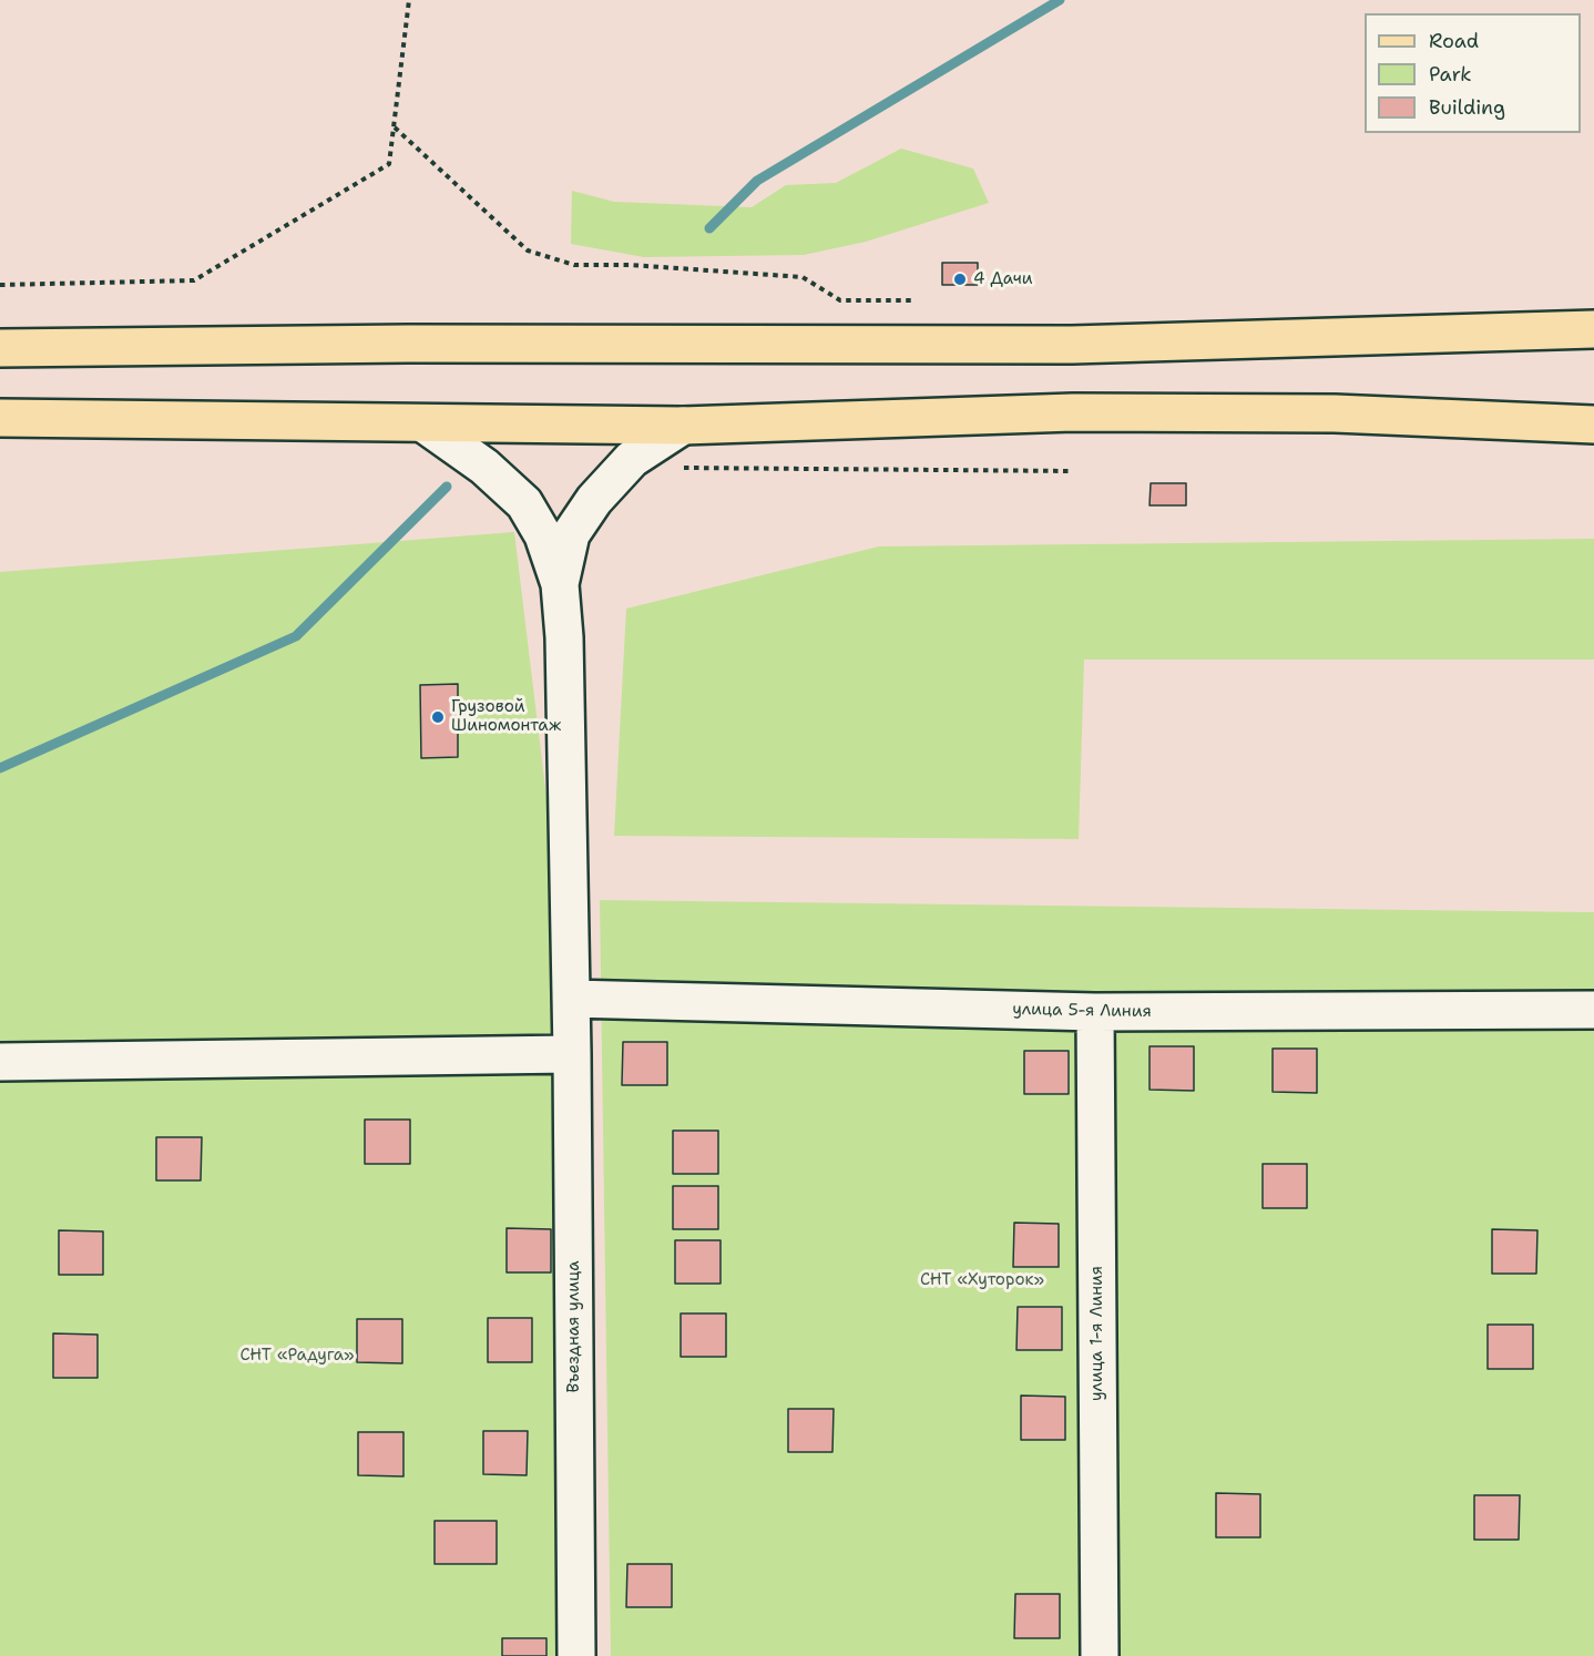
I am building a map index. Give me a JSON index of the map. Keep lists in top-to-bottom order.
{
  "streets": {
    "street": ["улица 5-я Линия", "Въездная улица", "улица 1-я Линия"]
  },
  "crossings": [
    ["улица 5-я Линия", "Въездная улица"],
    ["улица 5-я Линия", "улица 1-я Линия"]
  ],
  "parks": ["СНТ «Хуторок»", "СНТ «Радуга»"],
  "places": ["4 Дачи", "Грузовой Шиномонтаж"],
  "legend": ["Road", "Park", "Building"]
}
